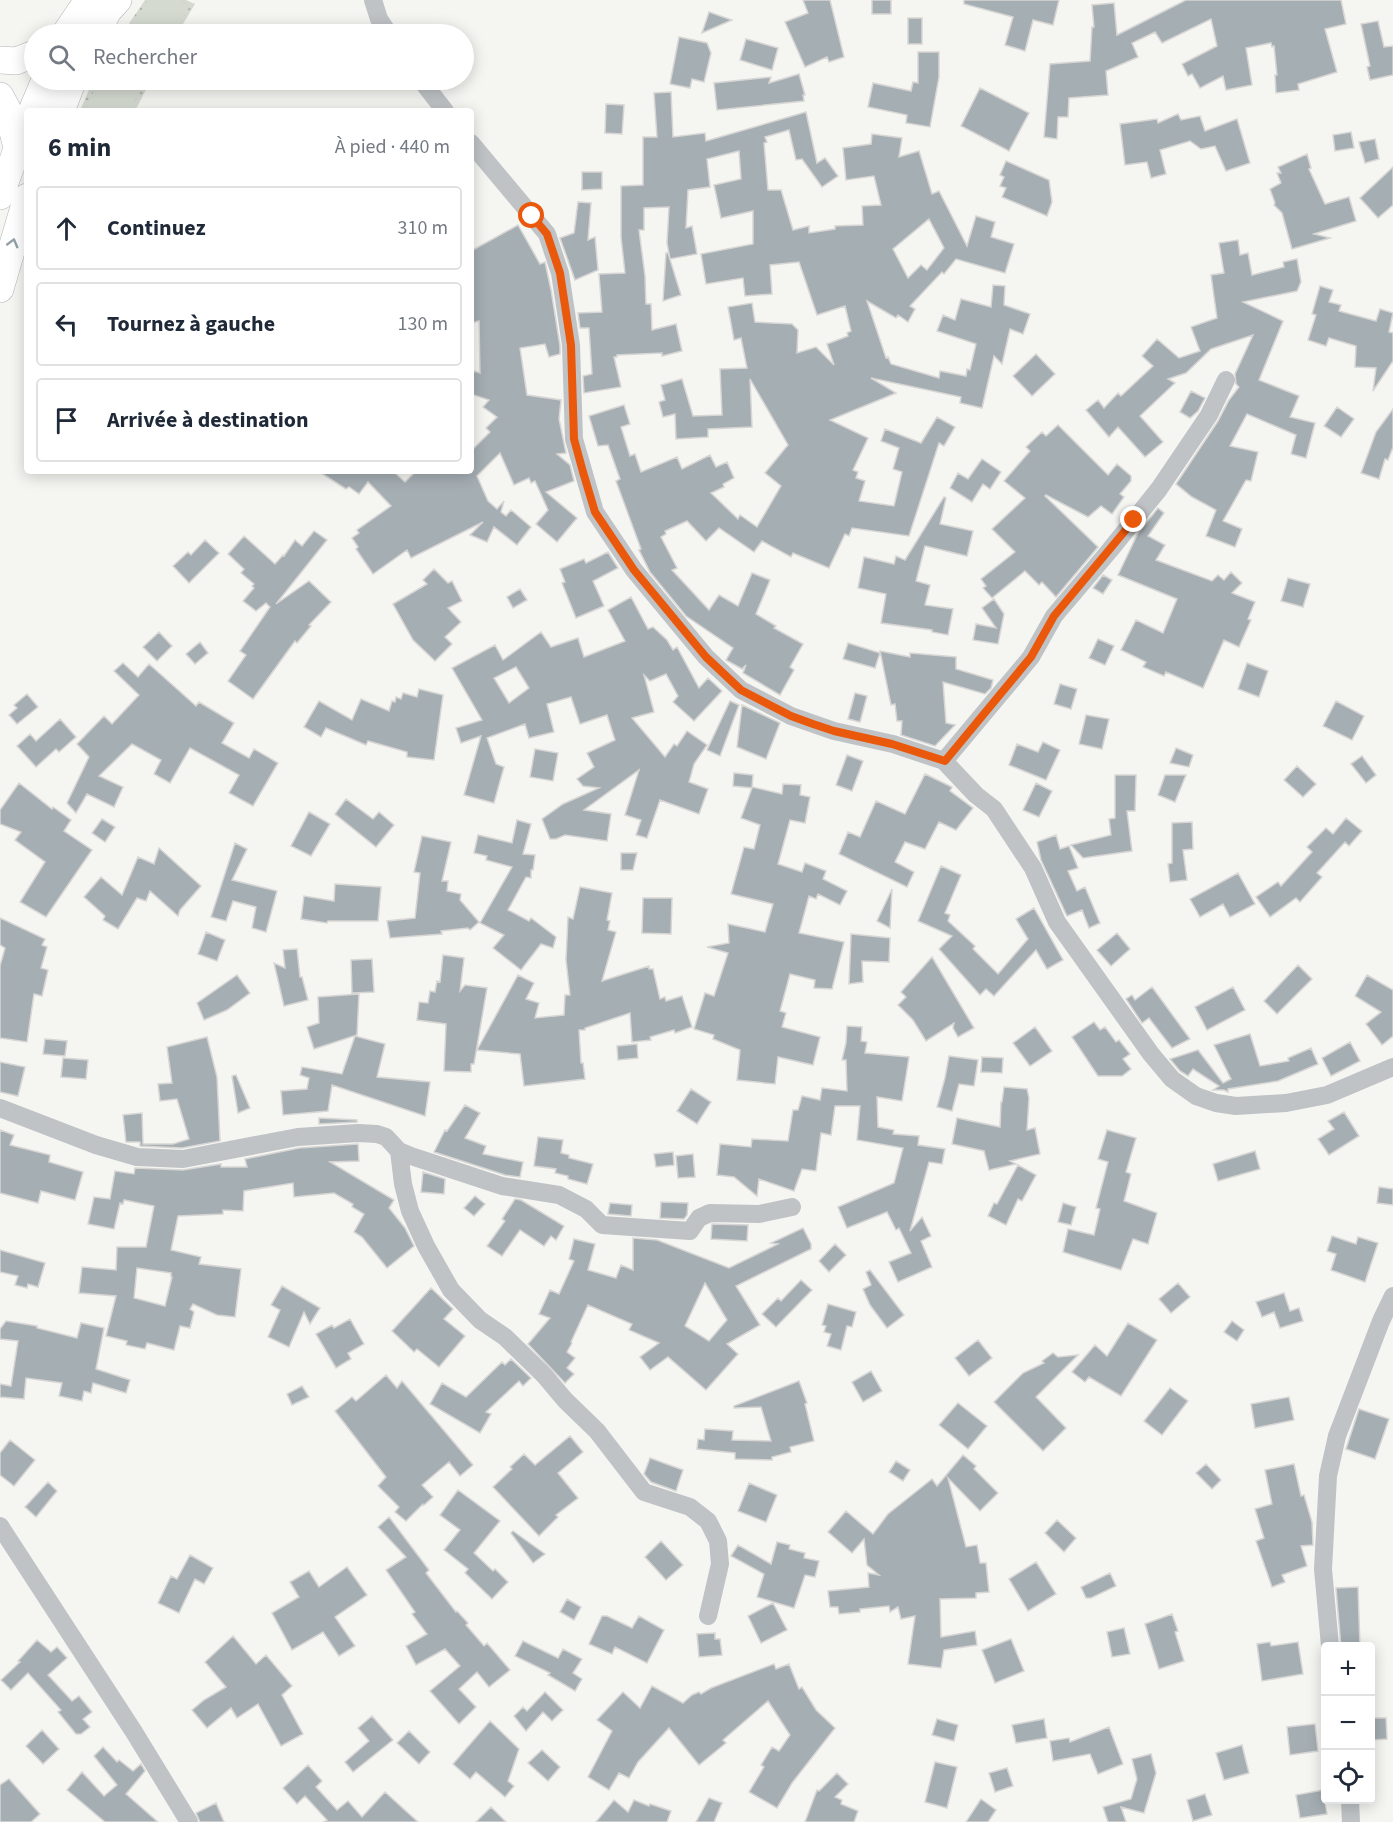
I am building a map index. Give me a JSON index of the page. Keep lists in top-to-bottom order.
{
  "page": {
    "search": "Rechercher",
    "heading": ["6 min", "À pied · 440 m"],
    "list": [
      ["Continuez", "310 m"],
      ["Tournez à gauche", "130 m"],
      "Arrivée à destination"
    ],
    "map_buttons": ["+", "−"]
  }
}
